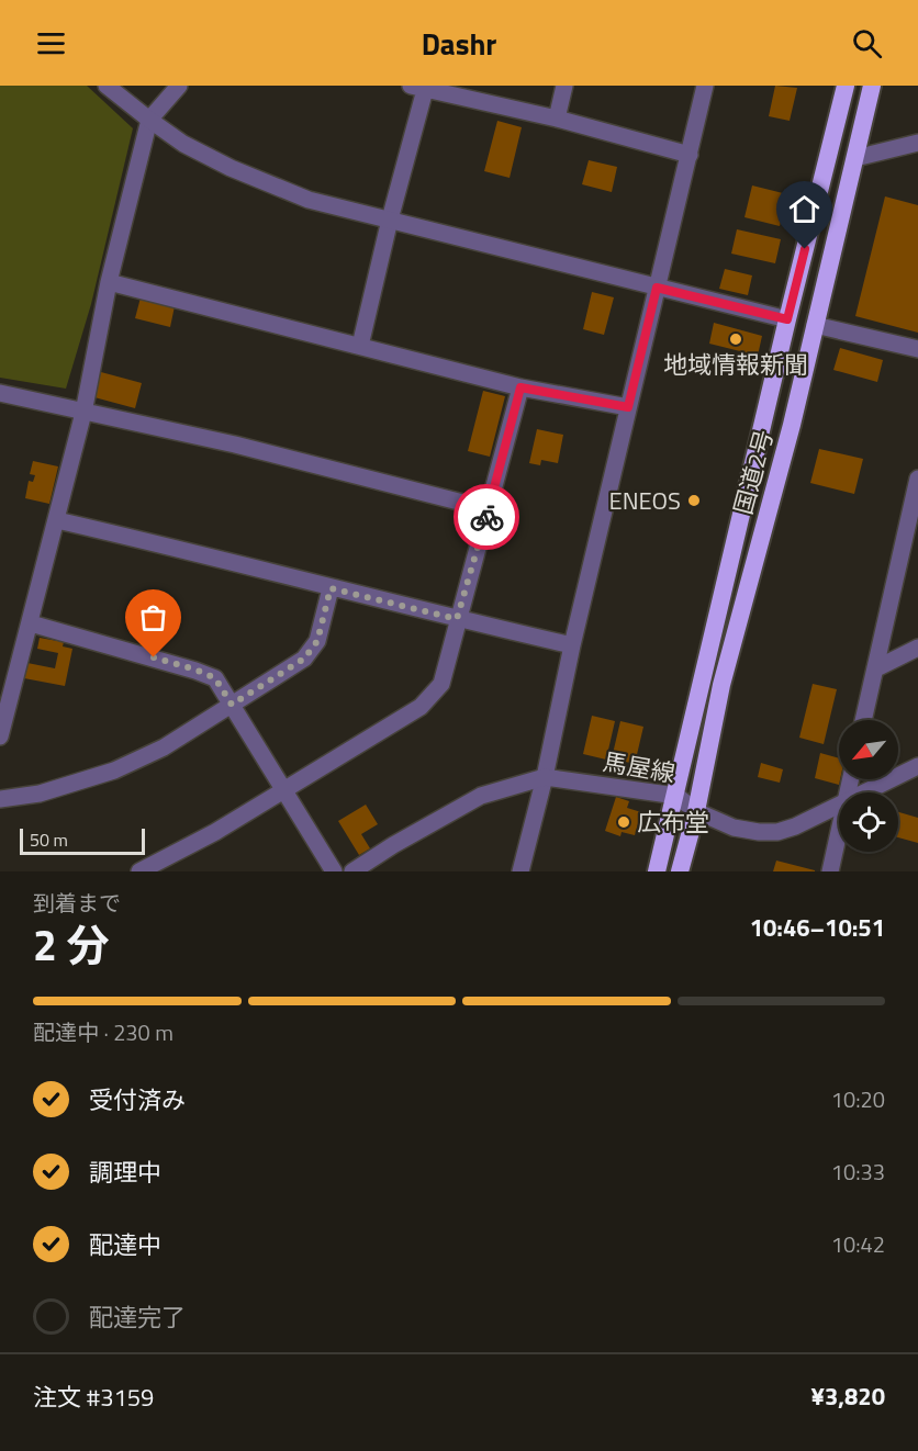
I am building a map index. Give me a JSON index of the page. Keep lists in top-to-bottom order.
{
  "streets": {
    "highway": ["国道2号"],
    "street": ["馬屋線"]
  },
  "crossings": [
    ["国道2号", "馬屋線"]
  ],
  "places": ["地域情報新聞", "ENEOS", "広布堂"],
  "scale_bar": "50 m",
  "north": "bottom left",
  "page": {
    "header": "Dashr",
    "scale": "50 m",
    "heading": ["2 分", "到着まで", "10:46–10:51"],
    "panel": ["注文 #3159", "¥3,820"],
    "bar": "配達中 · 230 m",
    "list": [
      ["受付済み", "10:20"],
      ["調理中", "10:33"],
      ["配達中", "10:42"],
      "配達完了"
    ]
  }
}
